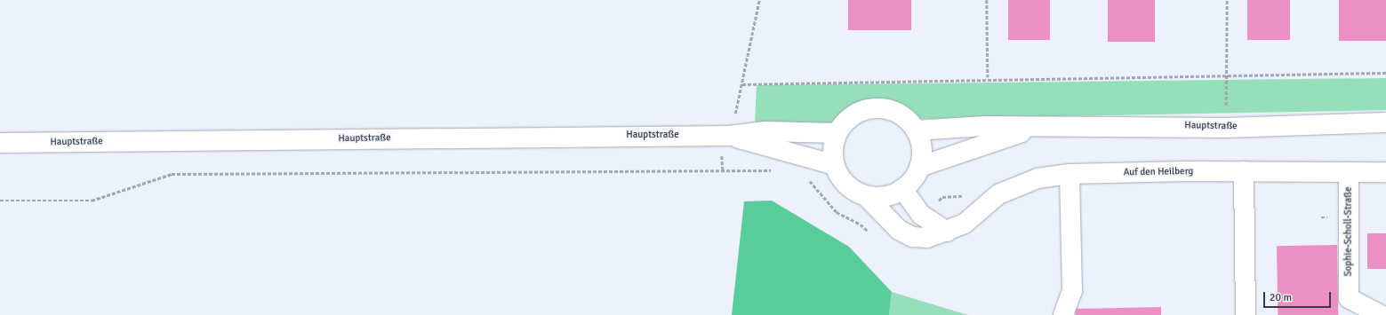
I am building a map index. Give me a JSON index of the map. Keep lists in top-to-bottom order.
{
  "streets": {
    "street": ["Hauptstraße", "Auf den Heilberg", "Sophie-Scholl-Straße"]
  },
  "crossings": [
    ["Hauptstraße", "Auf den Heilberg"],
    ["Auf den Heilberg", "Sophie-Scholl-Straße"]
  ],
  "scale_bar": "20 m"
}
